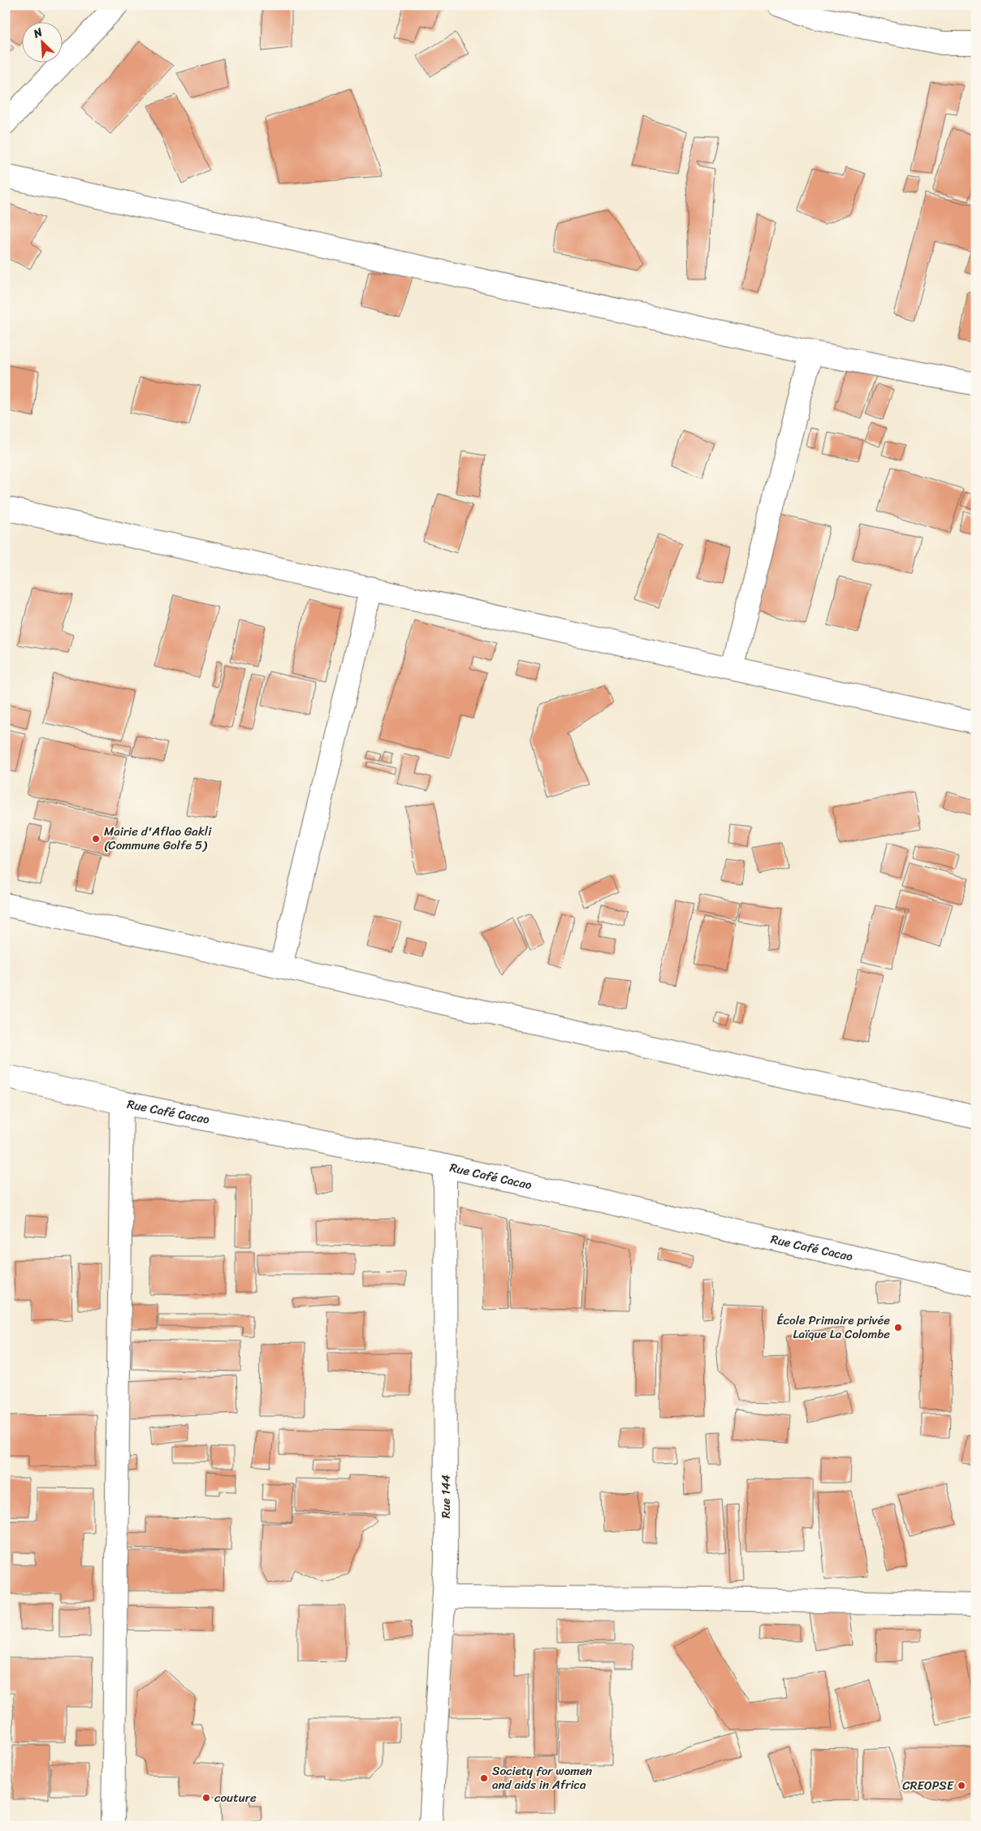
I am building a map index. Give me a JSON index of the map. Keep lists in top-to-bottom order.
{
  "streets": {
    "street": ["Rue Café Cacao", "Rue 144"]
  },
  "crossings": [
    ["Rue Café Cacao", "Rue 144"]
  ],
  "places": [
    "Mairie d'Aflao Gakli (Commune Golfe 5)",
    "École Primaire privée Laïque La Colombe",
    "Society for women and aids in Africa",
    "CREOPSE",
    "couture"
  ],
  "north": "top left"
}
